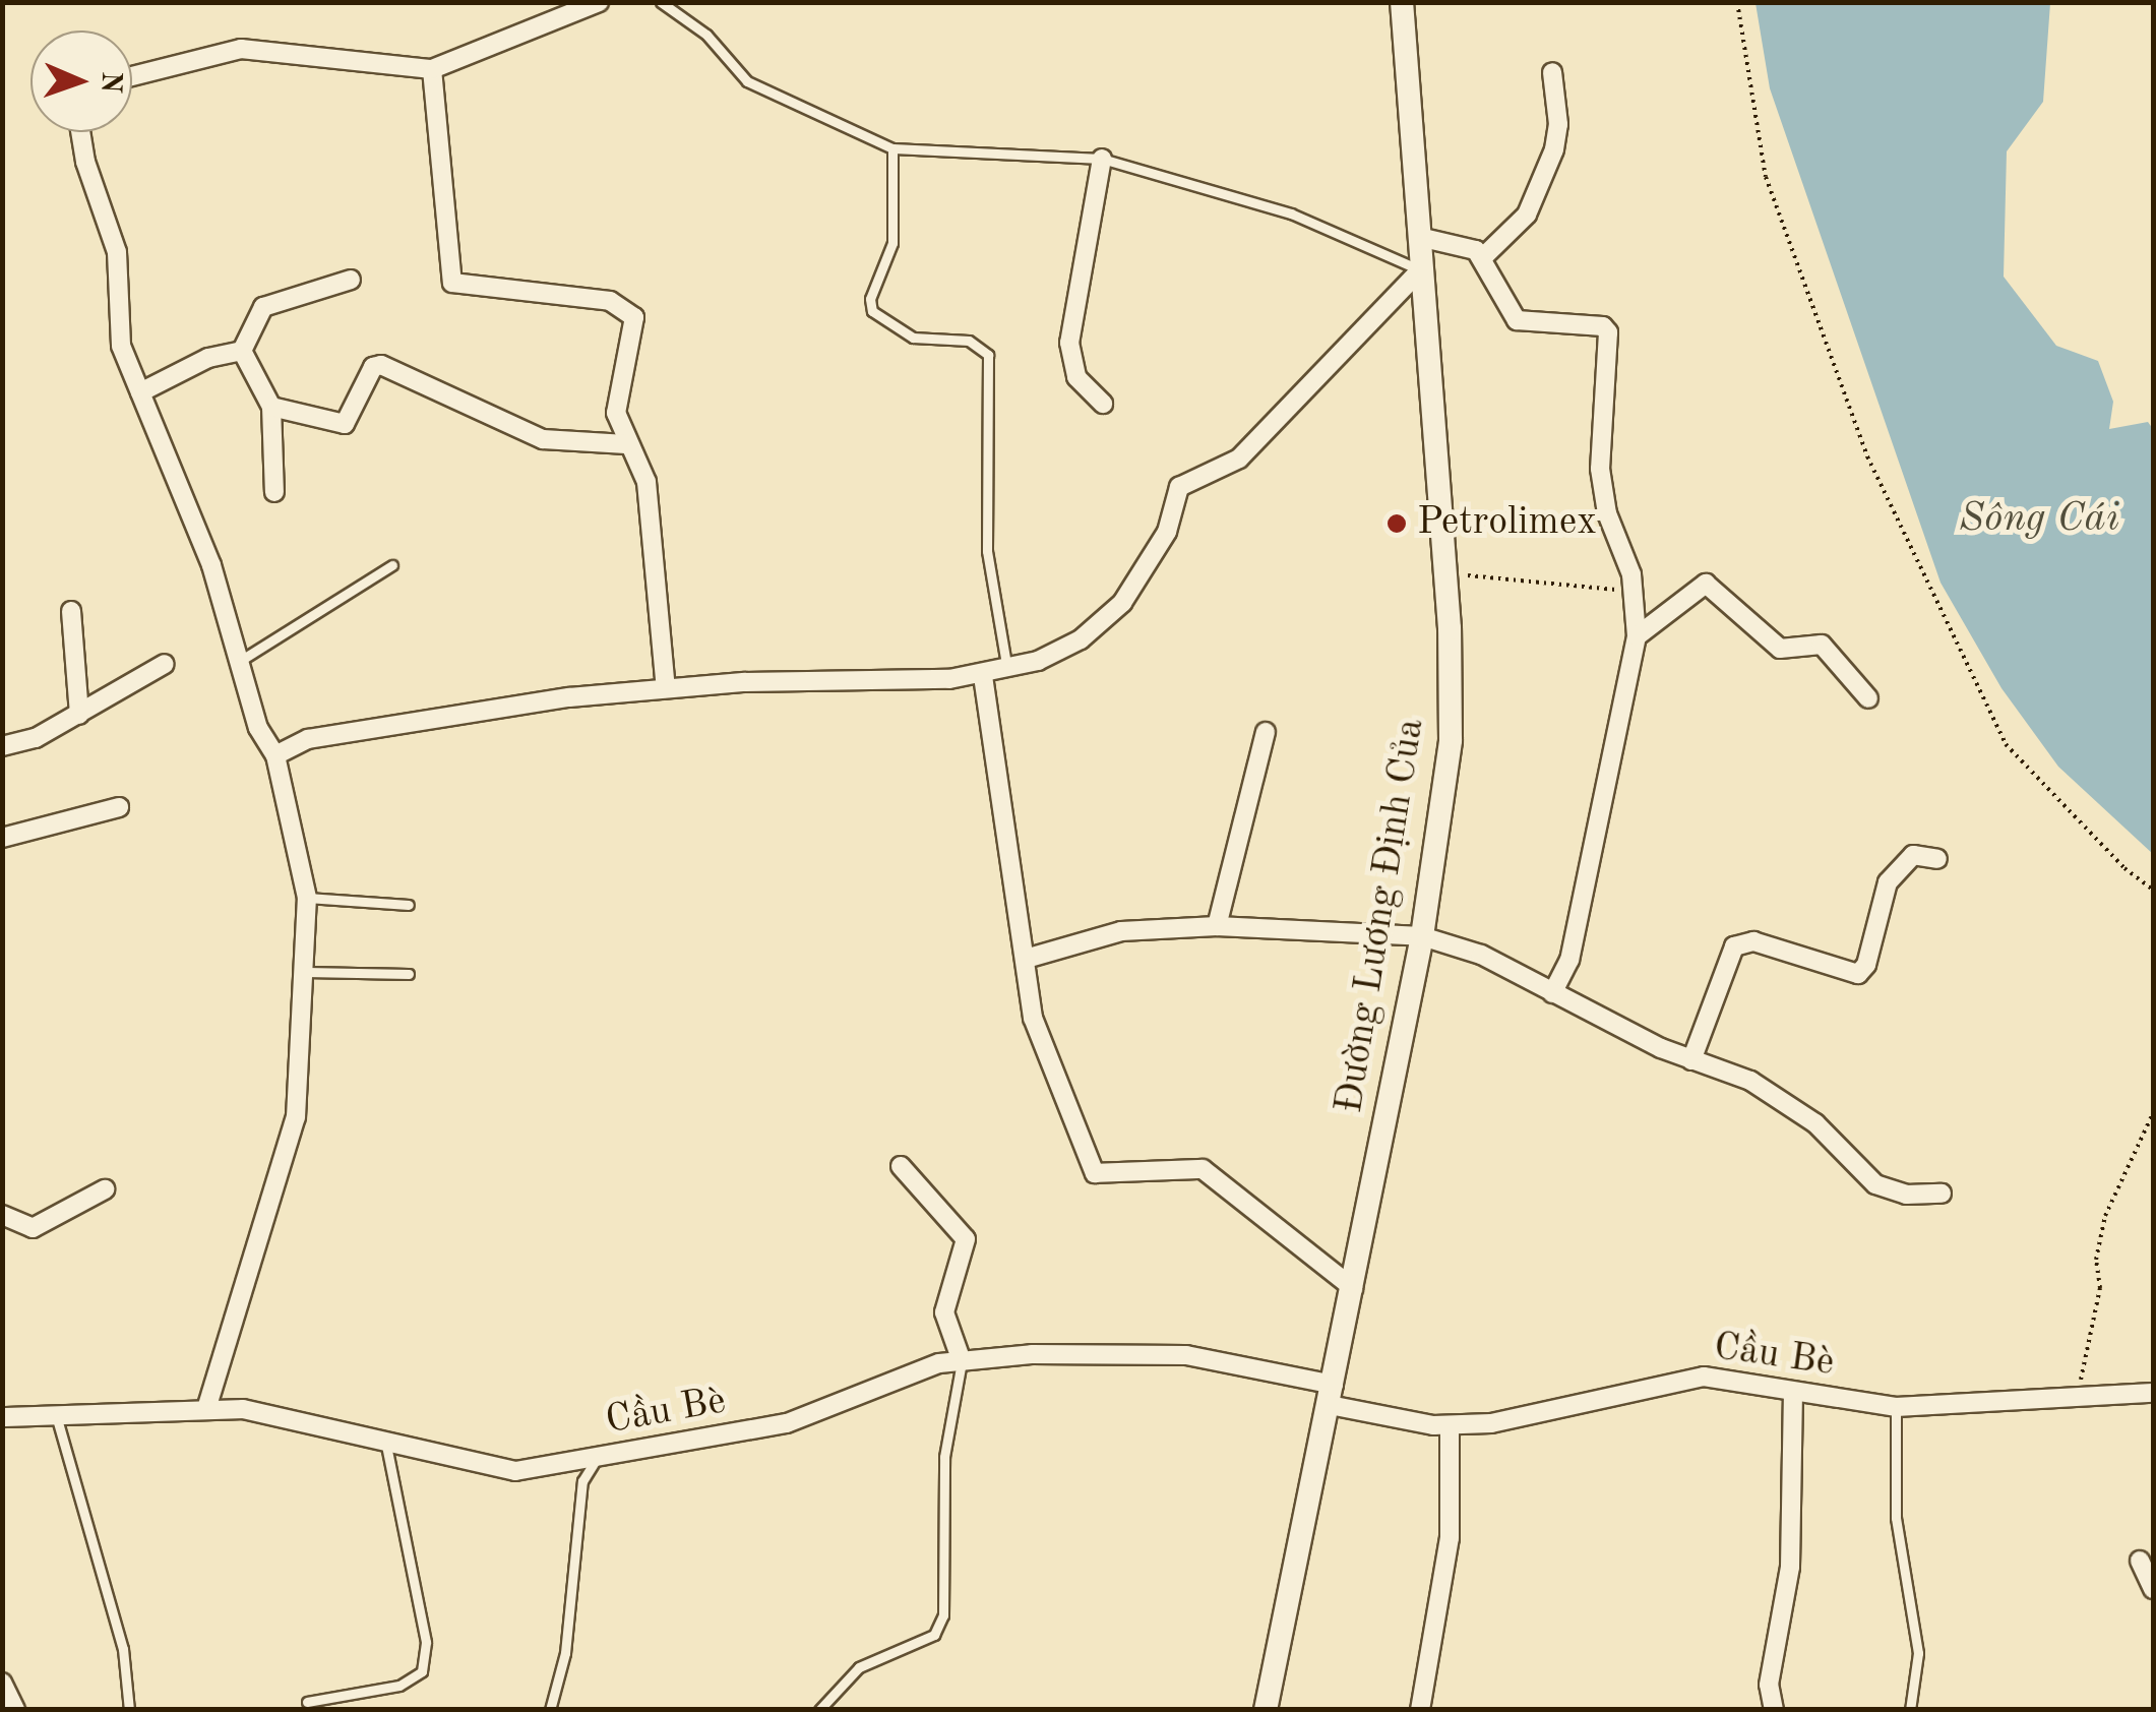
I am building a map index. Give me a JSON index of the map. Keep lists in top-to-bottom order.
{
  "streets": {
    "street": ["Đường Lương Định Của", "Cầu Bè"]
  },
  "crossings": [
    ["Đường Lương Định Của", "Cầu Bè"]
  ],
  "water": ["Sông Cái"],
  "places": ["Petrolimex"],
  "north": "right"
}
